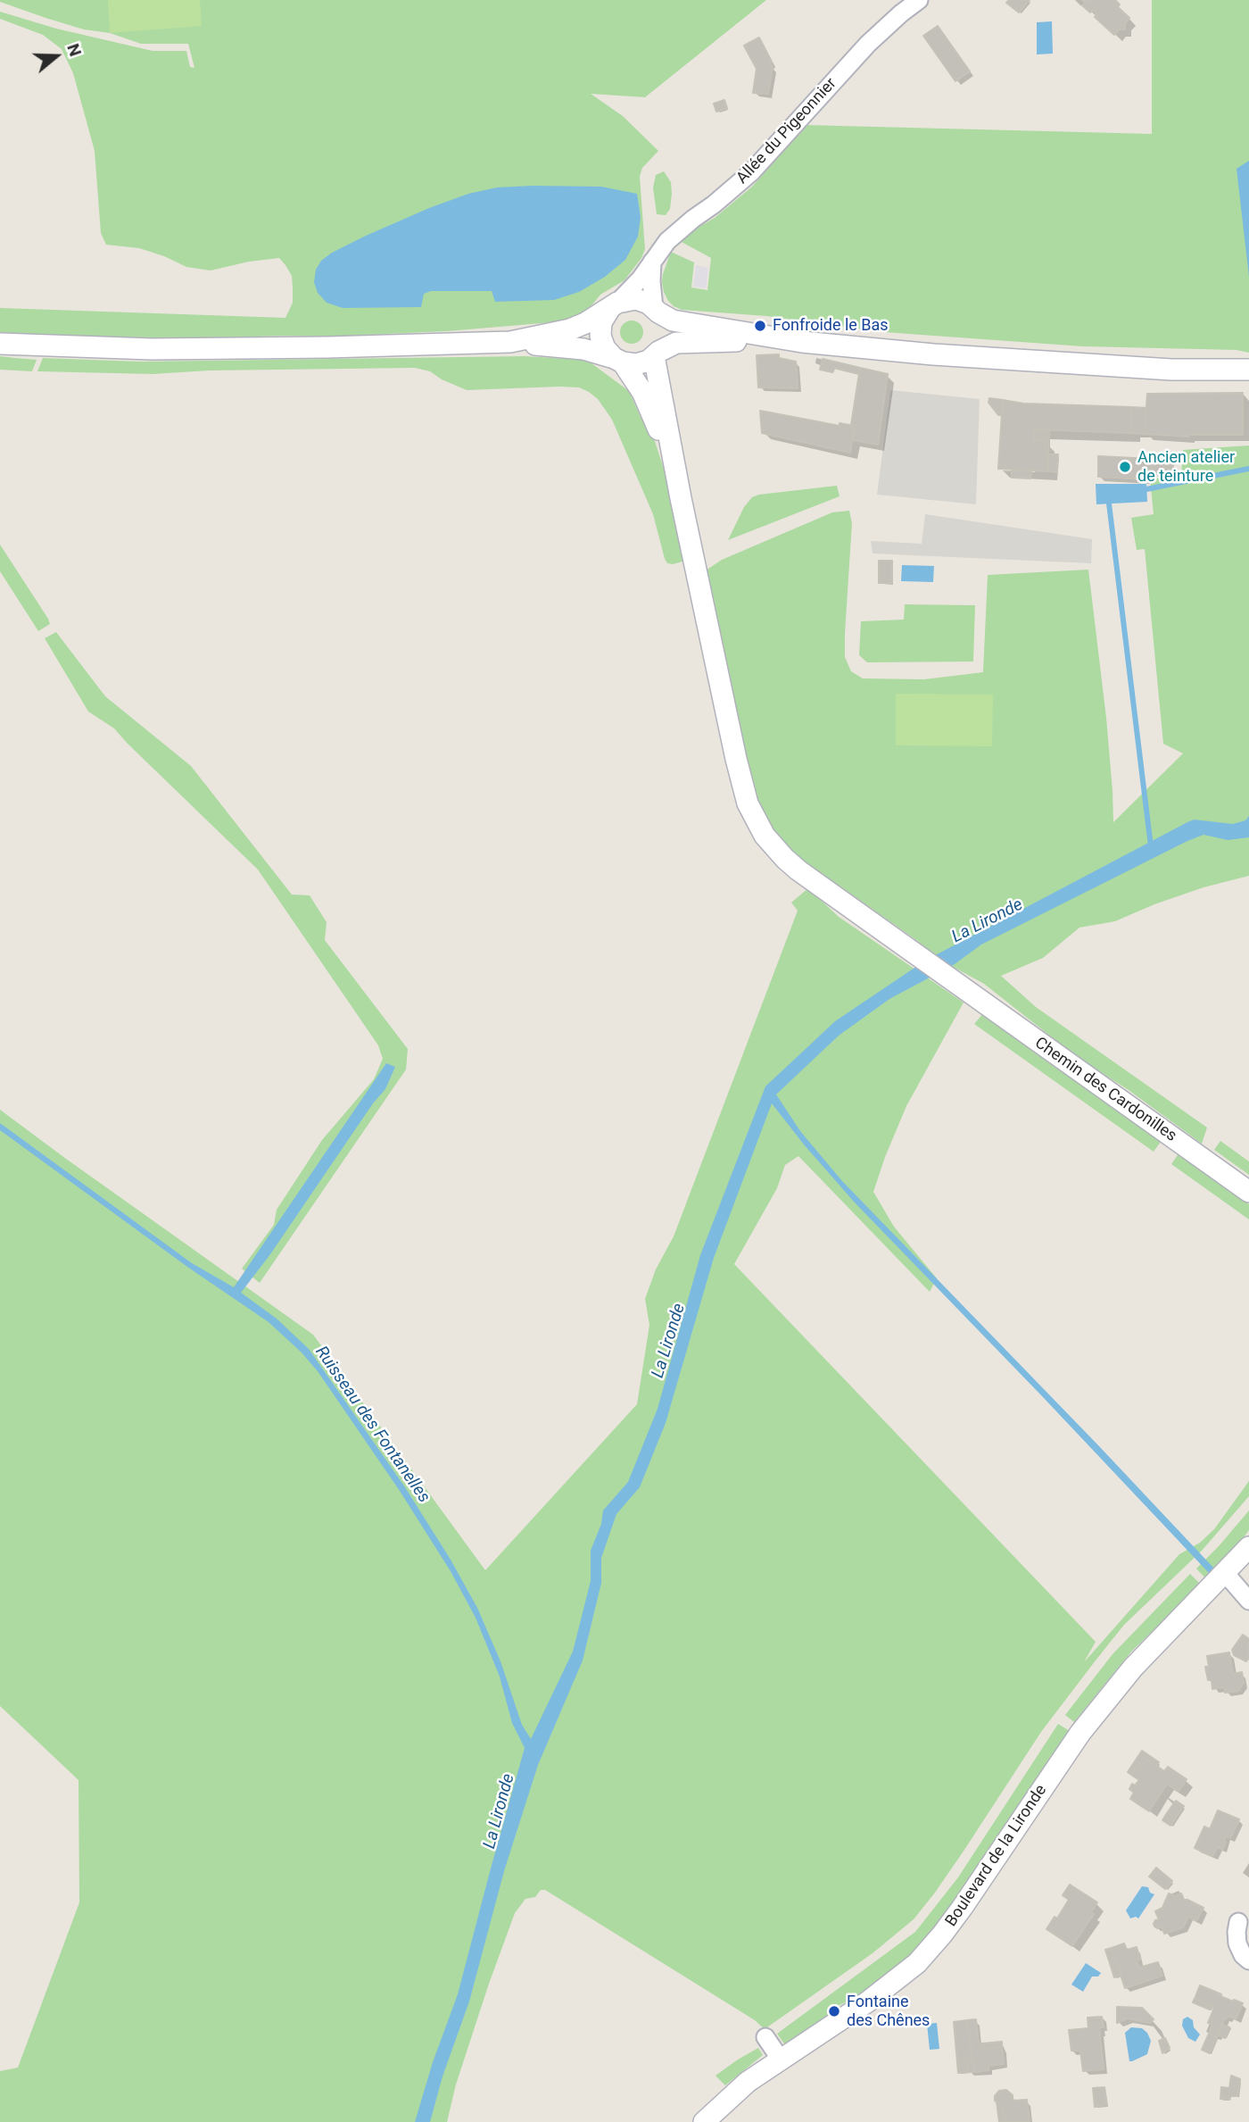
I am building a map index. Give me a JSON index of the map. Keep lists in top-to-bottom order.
{
  "streets": {
    "street": ["Allée du Pigeonnier", "Chemin des Cardonilles", "Boulevard de la Lironde"]
  },
  "water": ["La Lironde", "Ruisseau des Fontanelles"],
  "places": ["Fonfroide le Bas", "Ancien atelier de teinture", "Fontaine des Chênes"],
  "north": "right"
}
